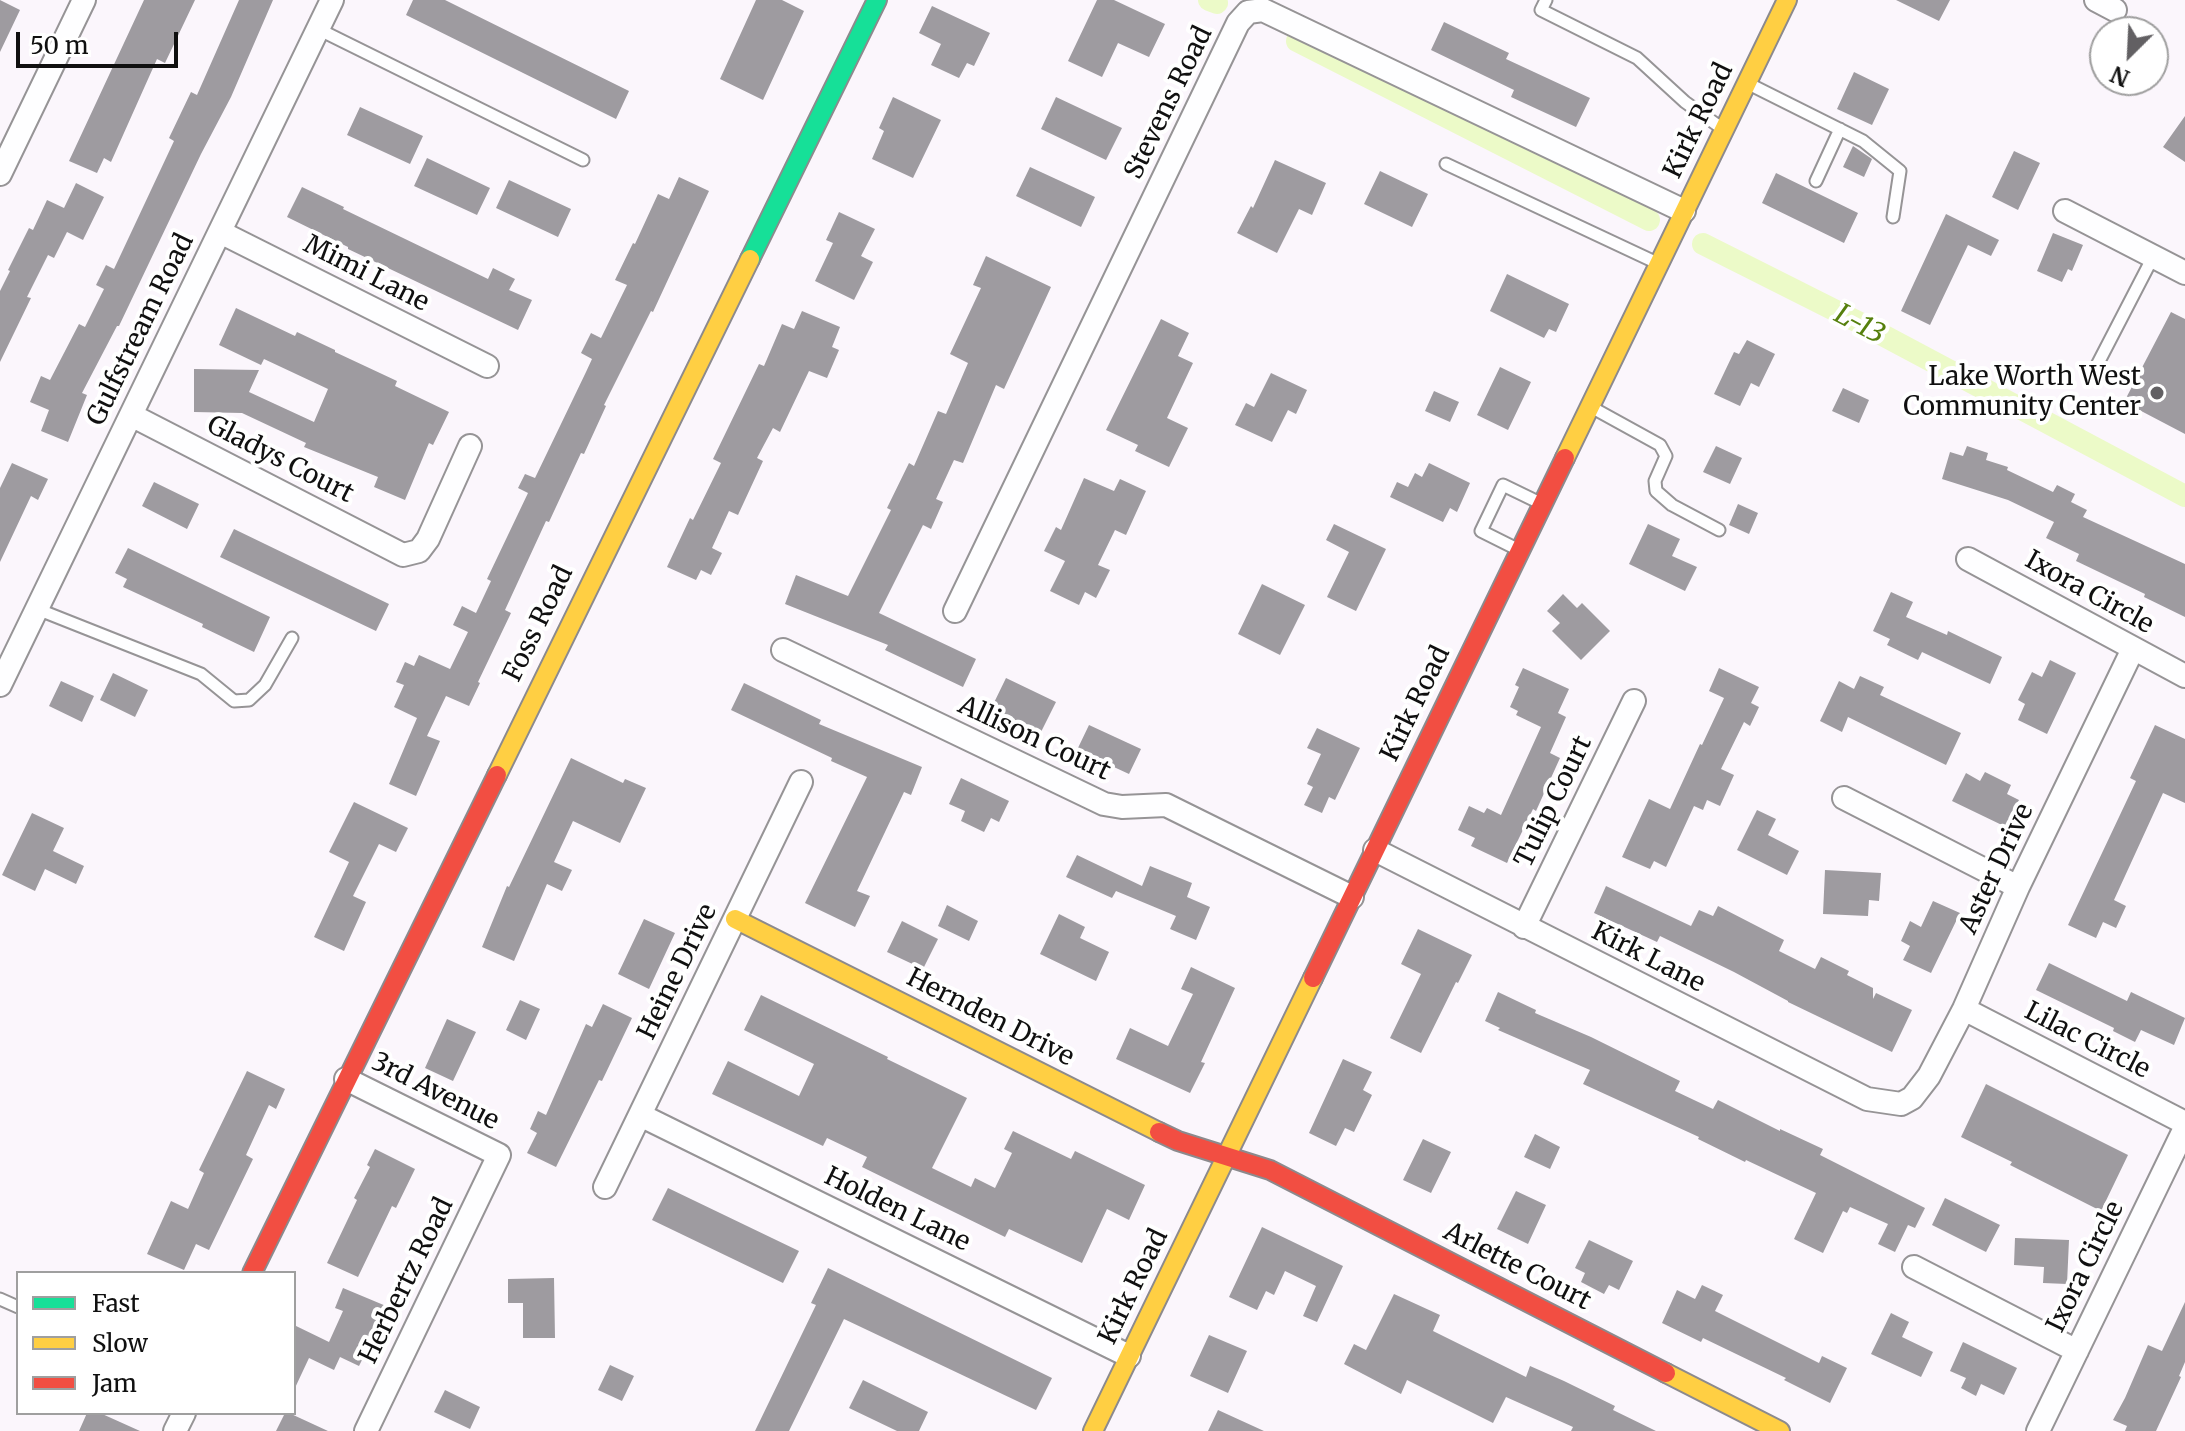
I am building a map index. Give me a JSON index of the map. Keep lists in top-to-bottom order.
{
  "streets": {
    "street": [
      "Stevens Road",
      "Kirk Road",
      "Mimi Lane",
      "Gulfstream Road",
      "Gladys Court",
      "Ixora Circle",
      "Foss Road",
      "Allison Court",
      "Tulip Court",
      "Aster Drive",
      "Kirk Lane",
      "Heine Drive",
      "Hernden Drive",
      "Lilac Circle",
      "3rd Avenue",
      "Holden Lane",
      "Arlette Court",
      "Herbertz Road"
    ]
  },
  "crossings": [
    ["Stevens Road", "Kirk Road"],
    ["Kirk Road", "Allison Court"],
    ["Kirk Road", "Kirk Lane"],
    ["Kirk Road", "Hernden Drive"],
    ["Kirk Road", "Holden Lane"],
    ["Kirk Road", "Arlette Court"],
    ["Mimi Lane", "Gulfstream Road"],
    ["Gulfstream Road", "Gladys Court"],
    ["Ixora Circle", "Aster Drive"],
    ["Ixora Circle", "Lilac Circle"],
    ["Foss Road", "3rd Avenue"],
    ["Tulip Court", "Kirk Lane"],
    ["Aster Drive", "Kirk Lane"],
    ["Aster Drive", "Lilac Circle"],
    ["Heine Drive", "Hernden Drive"],
    ["Heine Drive", "Holden Lane"],
    ["Hernden Drive", "Arlette Court"],
    ["3rd Avenue", "Herbertz Road"]
  ],
  "water": ["L-13"],
  "places": ["Lake Worth West Community Center"],
  "legend": ["Fast", "Slow", "Jam"],
  "scale_bar": "50 m",
  "north": "bottom left"
}
